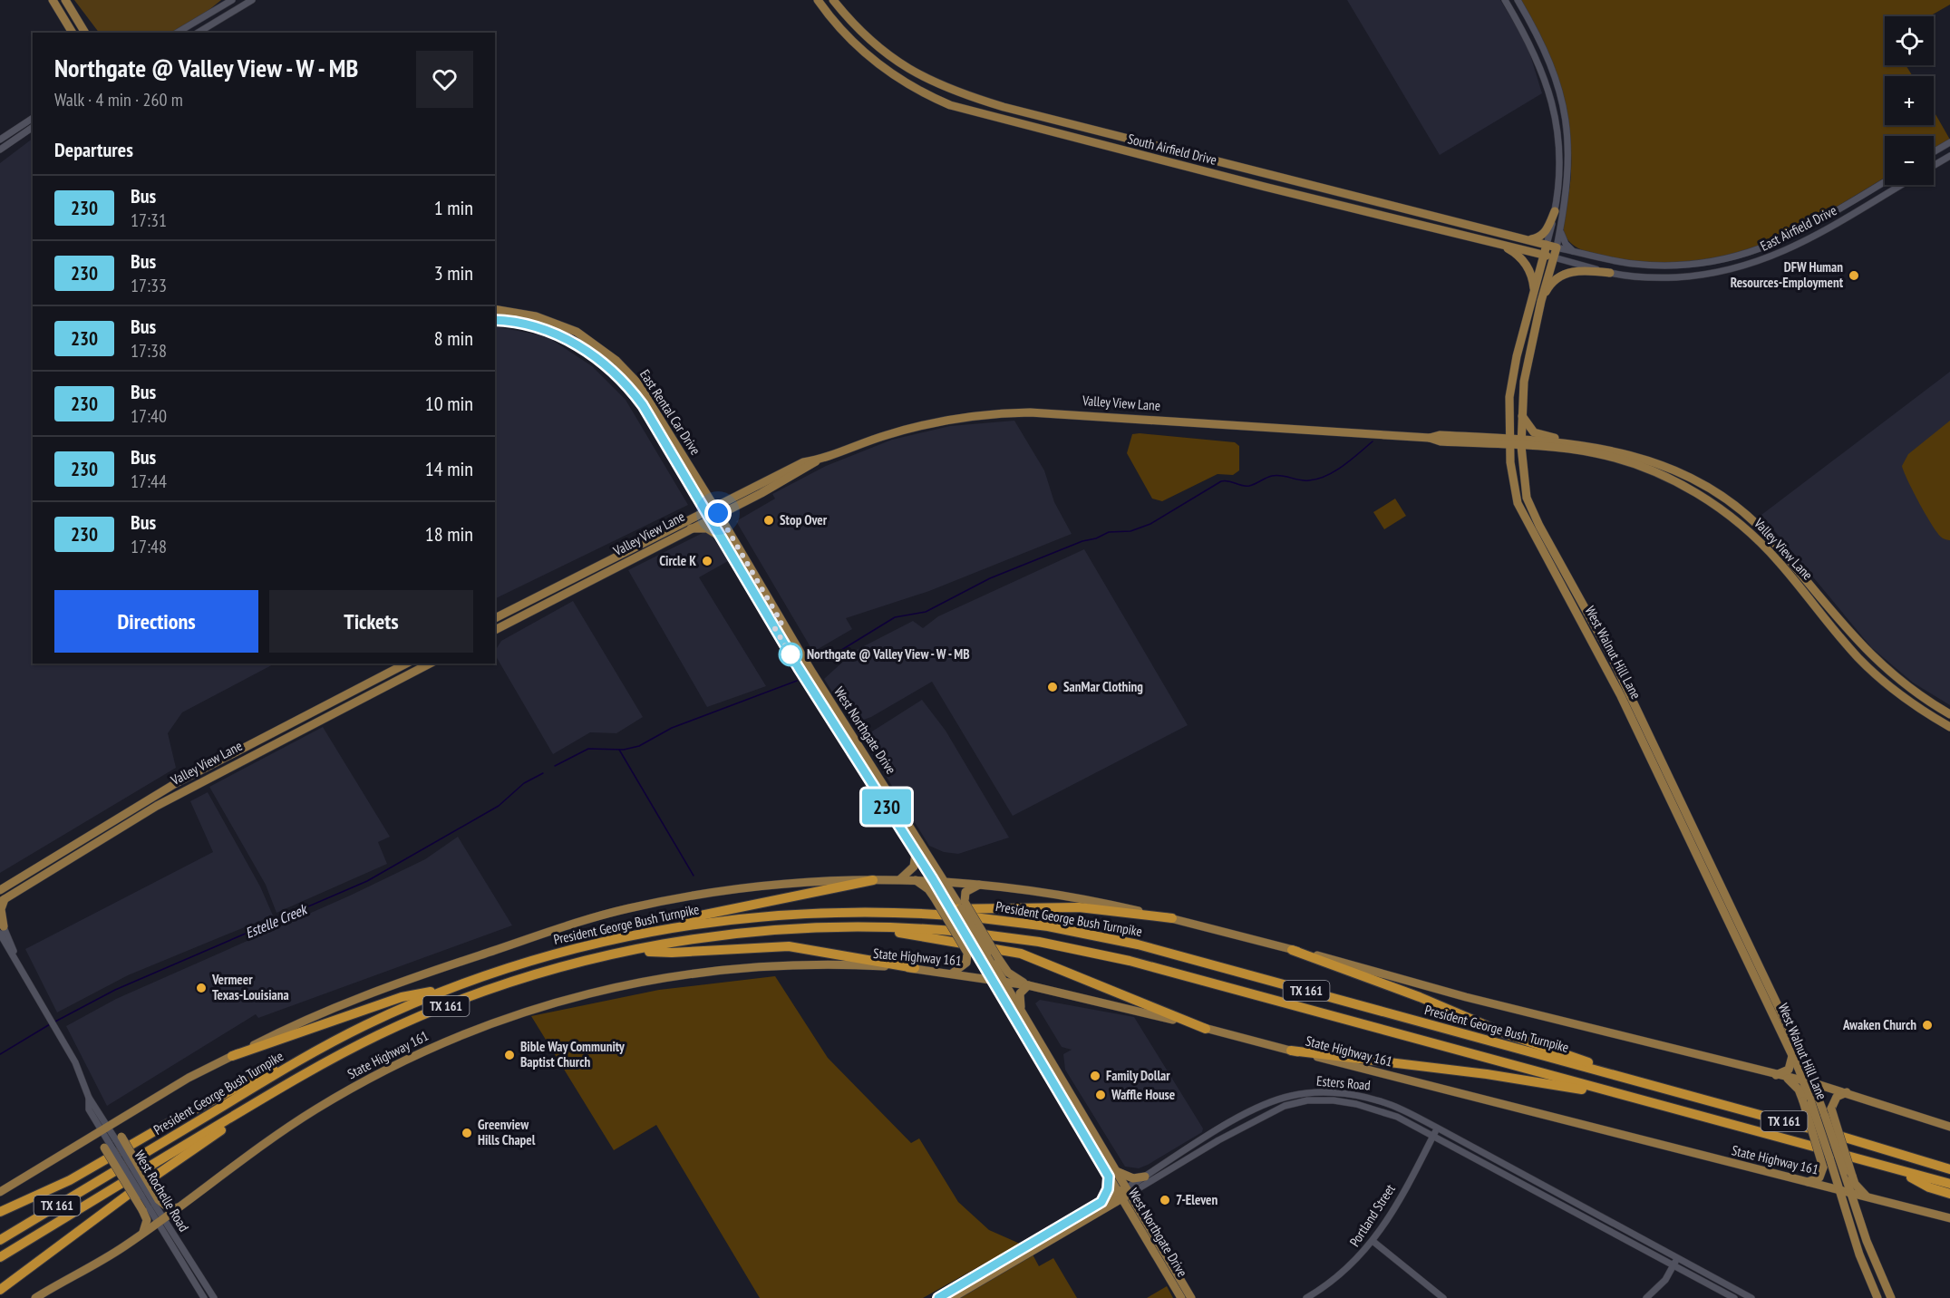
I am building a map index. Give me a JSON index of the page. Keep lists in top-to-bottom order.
{
  "streets": {
    "highway": ["President George Bush Turnpike", "TX 161"],
    "main road": [
      "South Airfield Drive",
      "Valley View Lane",
      "East Rental Car Drive",
      "West Walnut Hill Lane",
      "West Northgate Drive",
      "State Highway 161",
      "Esters Road"
    ],
    "street": ["East Airfield Drive", "West Rochelle Road", "Portland Street"]
  },
  "crossings": [
    ["South Airfield Drive", "East Airfield Drive"],
    ["South Airfield Drive", "West Walnut Hill Lane"],
    ["East Airfield Drive", "West Walnut Hill Lane"],
    ["Valley View Lane", "East Rental Car Drive"],
    ["Valley View Lane", "West Walnut Hill Lane"],
    ["Valley View Lane", "West Northgate Drive"],
    ["East Rental Car Drive", "West Northgate Drive"],
    ["West Walnut Hill Lane", "State Highway 161"],
    ["West Northgate Drive", "State Highway 161"],
    ["West Northgate Drive", "Esters Road"],
    ["State Highway 161", "West Rochelle Road"],
    ["Esters Road", "Portland Street"]
  ],
  "water": ["Estelle Creek"],
  "places": [
    "DFW Human Resources-Employment",
    "Stop Over",
    "Circle K",
    "Northgate @ Valley View - W - MB",
    "SanMar Clothing",
    "Vermeer Texas-Louisiana",
    "Awaken Church",
    "Bible Way Community Baptist Church",
    "Family Dollar",
    "Waffle House",
    "Greenview Hills Chapel",
    "7-Eleven"
  ],
  "lines": ["bus line 230"],
  "page": {
    "on_map": "230",
    "map_buttons": ["+", "−"],
    "heading": [
      ["Northgate @ Valley View - W - MB", "Walk · 4 min · 260 m"],
      "Departures"
    ],
    "list": [
      {
        "mark": "230",
        "name": "Bus",
        "note": "17:31",
        "value": "1 min"
      },
      {
        "mark": "230",
        "name": "Bus",
        "note": "17:33",
        "value": "3 min"
      },
      {
        "mark": "230",
        "name": "Bus",
        "note": "17:38",
        "value": "8 min"
      },
      {
        "mark": "230",
        "name": "Bus",
        "note": "17:40",
        "value": "10 min"
      },
      {
        "mark": "230",
        "name": "Bus",
        "note": "17:44",
        "value": "14 min"
      },
      {
        "mark": "230",
        "name": "Bus",
        "note": "17:48",
        "value": "18 min"
      }
    ],
    "buttons": ["Directions", "Tickets"]
  }
}
